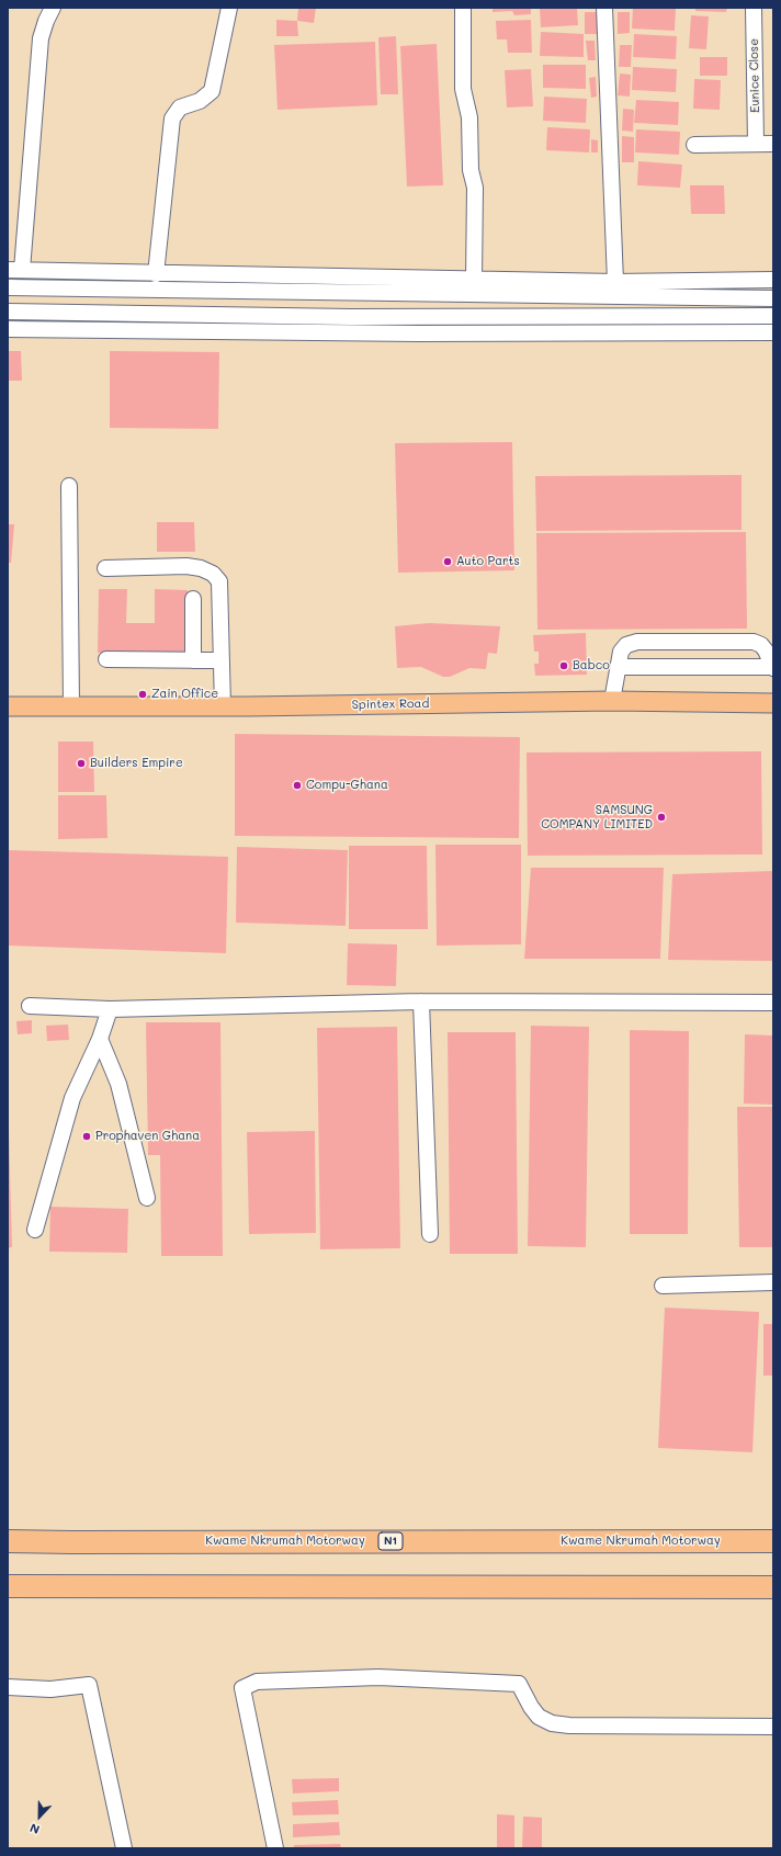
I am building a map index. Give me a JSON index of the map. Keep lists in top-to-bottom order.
{
  "streets": {
    "highway": ["Kwame Nkrumah Motorway", "N1"],
    "main road": ["Spintex Road"],
    "street": ["Eunice Close"]
  },
  "places": [
    "Auto Parts",
    "Babco",
    "Zain Office",
    "Builders Empire",
    "Compu-Ghana",
    "SAMSUNG COMPANY LIMITED",
    "Prophaven Ghana"
  ],
  "north": "bottom"
}
